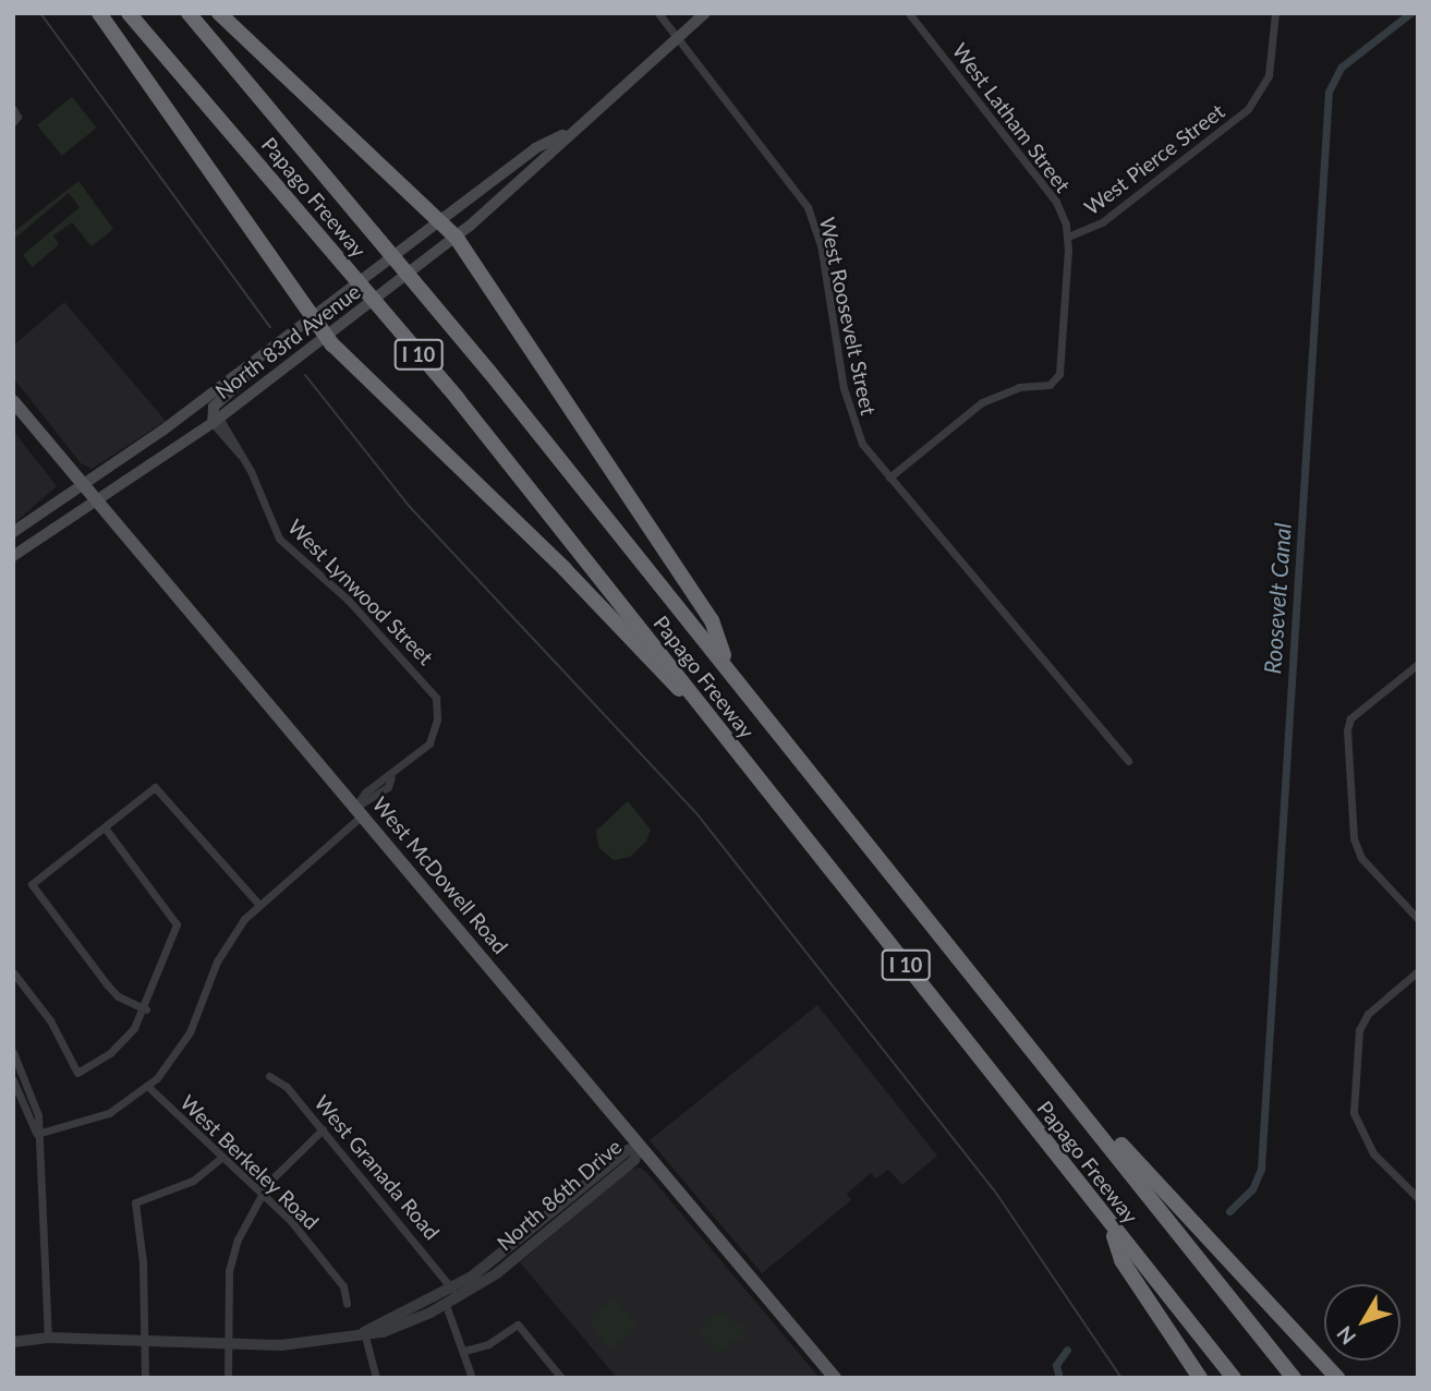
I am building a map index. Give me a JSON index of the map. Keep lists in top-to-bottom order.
{
  "streets": {
    "highway": ["Papago Freeway", "I 10"],
    "main road": ["North 83rd Avenue", "West McDowell Road"],
    "street": [
      "West Latham Street",
      "West Pierce Street",
      "West Roosevelt Street",
      "West Lynwood Street",
      "West Berkeley Road",
      "West Granada Road",
      "North 86th Drive"
    ]
  },
  "crossings": [
    ["West Latham Street", "West Pierce Street"],
    ["West Latham Street", "West Roosevelt Street"],
    ["West Roosevelt Street", "North 83rd Avenue"],
    ["North 83rd Avenue", "West Lynwood Street"],
    ["North 83rd Avenue", "West McDowell Road"],
    ["West Lynwood Street", "West McDowell Road"],
    ["West McDowell Road", "North 86th Drive"],
    ["West Granada Road", "North 86th Drive"]
  ],
  "water": ["Roosevelt Canal"],
  "north": "bottom left"
}
